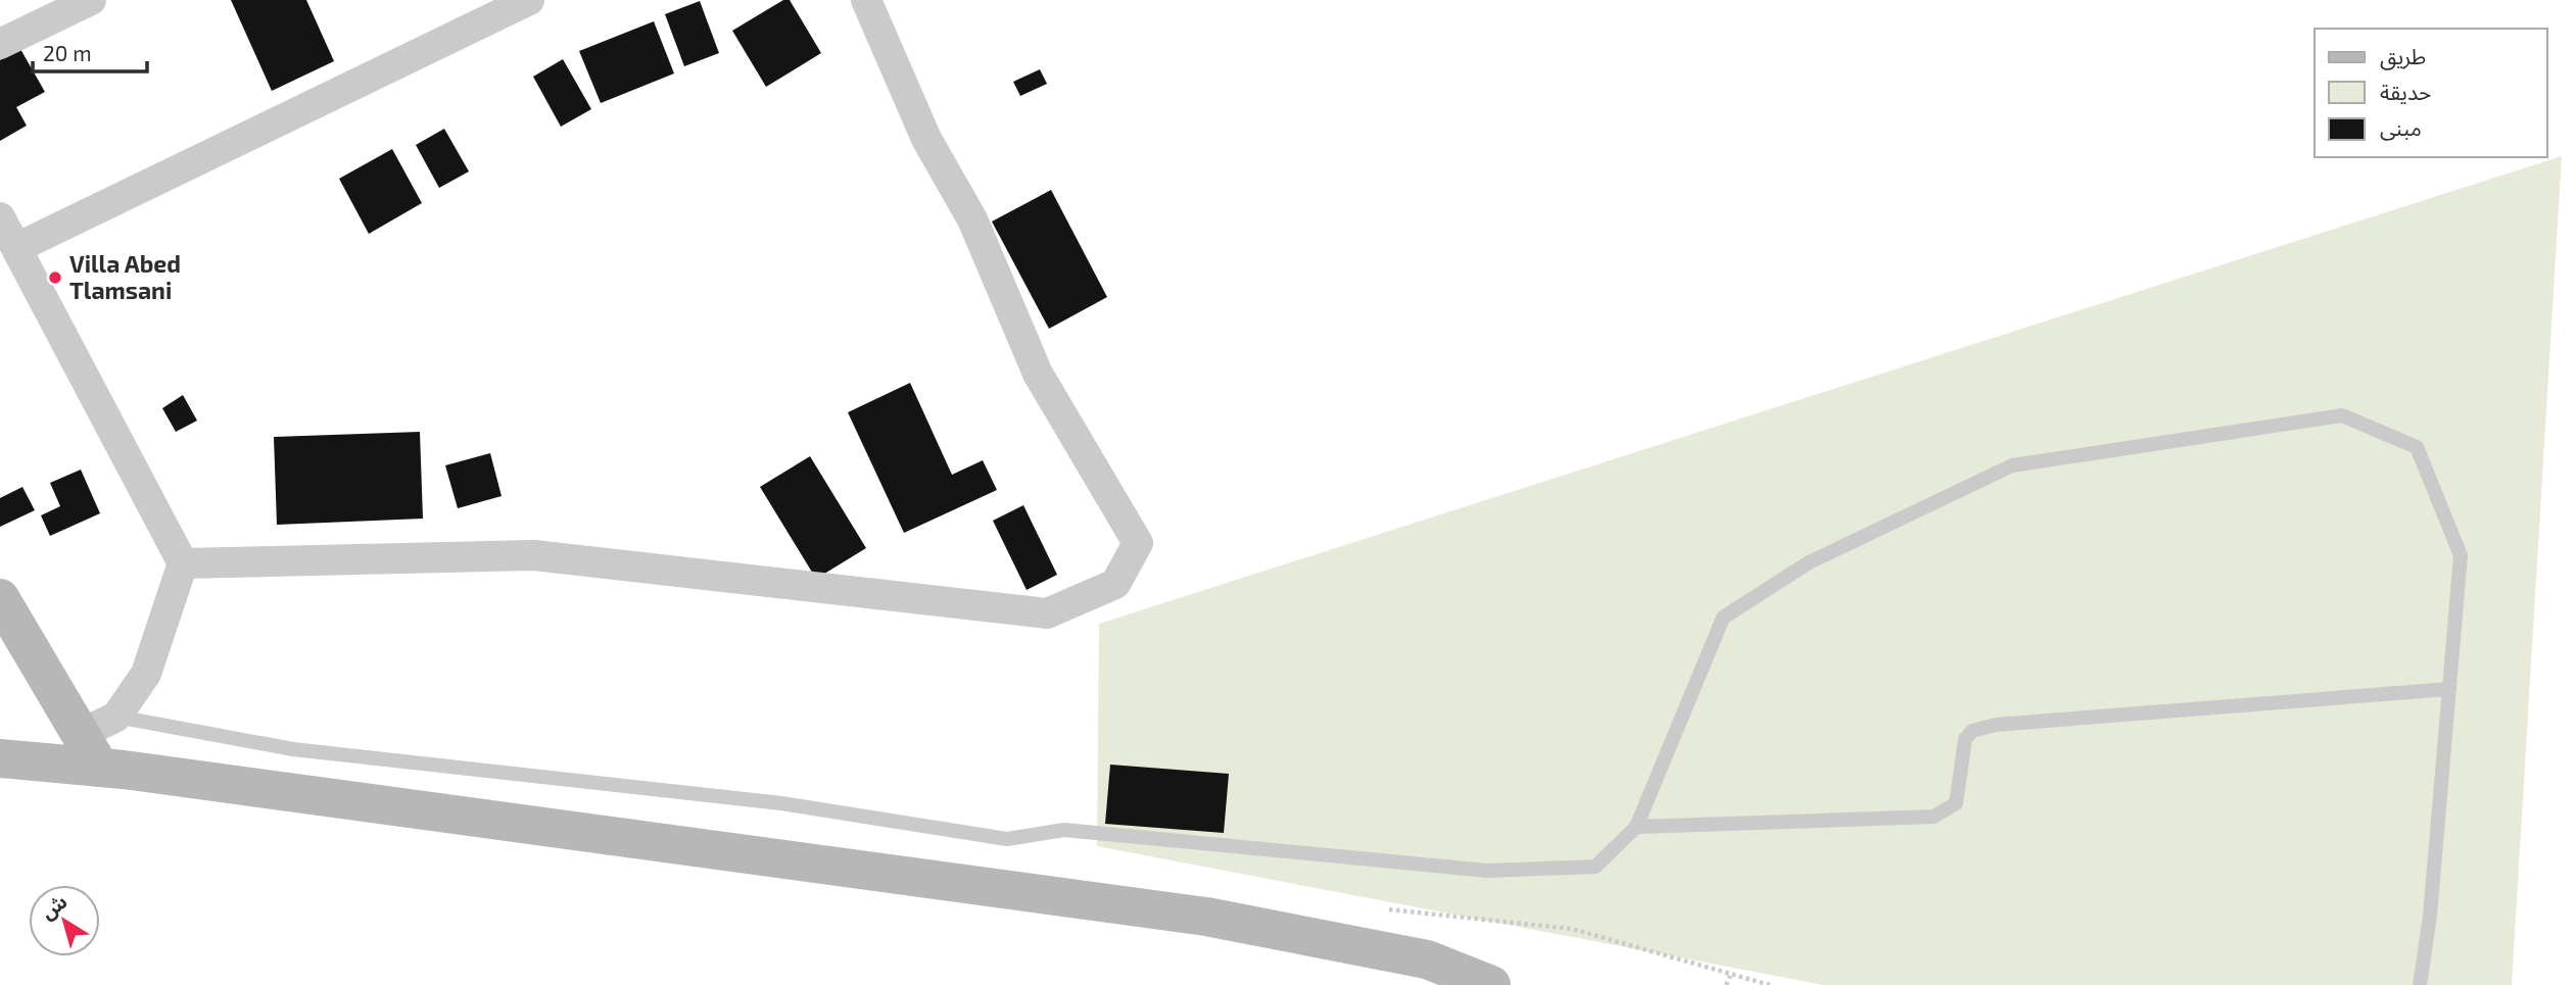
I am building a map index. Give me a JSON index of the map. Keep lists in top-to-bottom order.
{
  "places": ["Villa Abed Tlamsani"],
  "legend": ["طريق", "حديقة", "مبنى"],
  "scale_bar": "20 m",
  "north": "top left"
}
